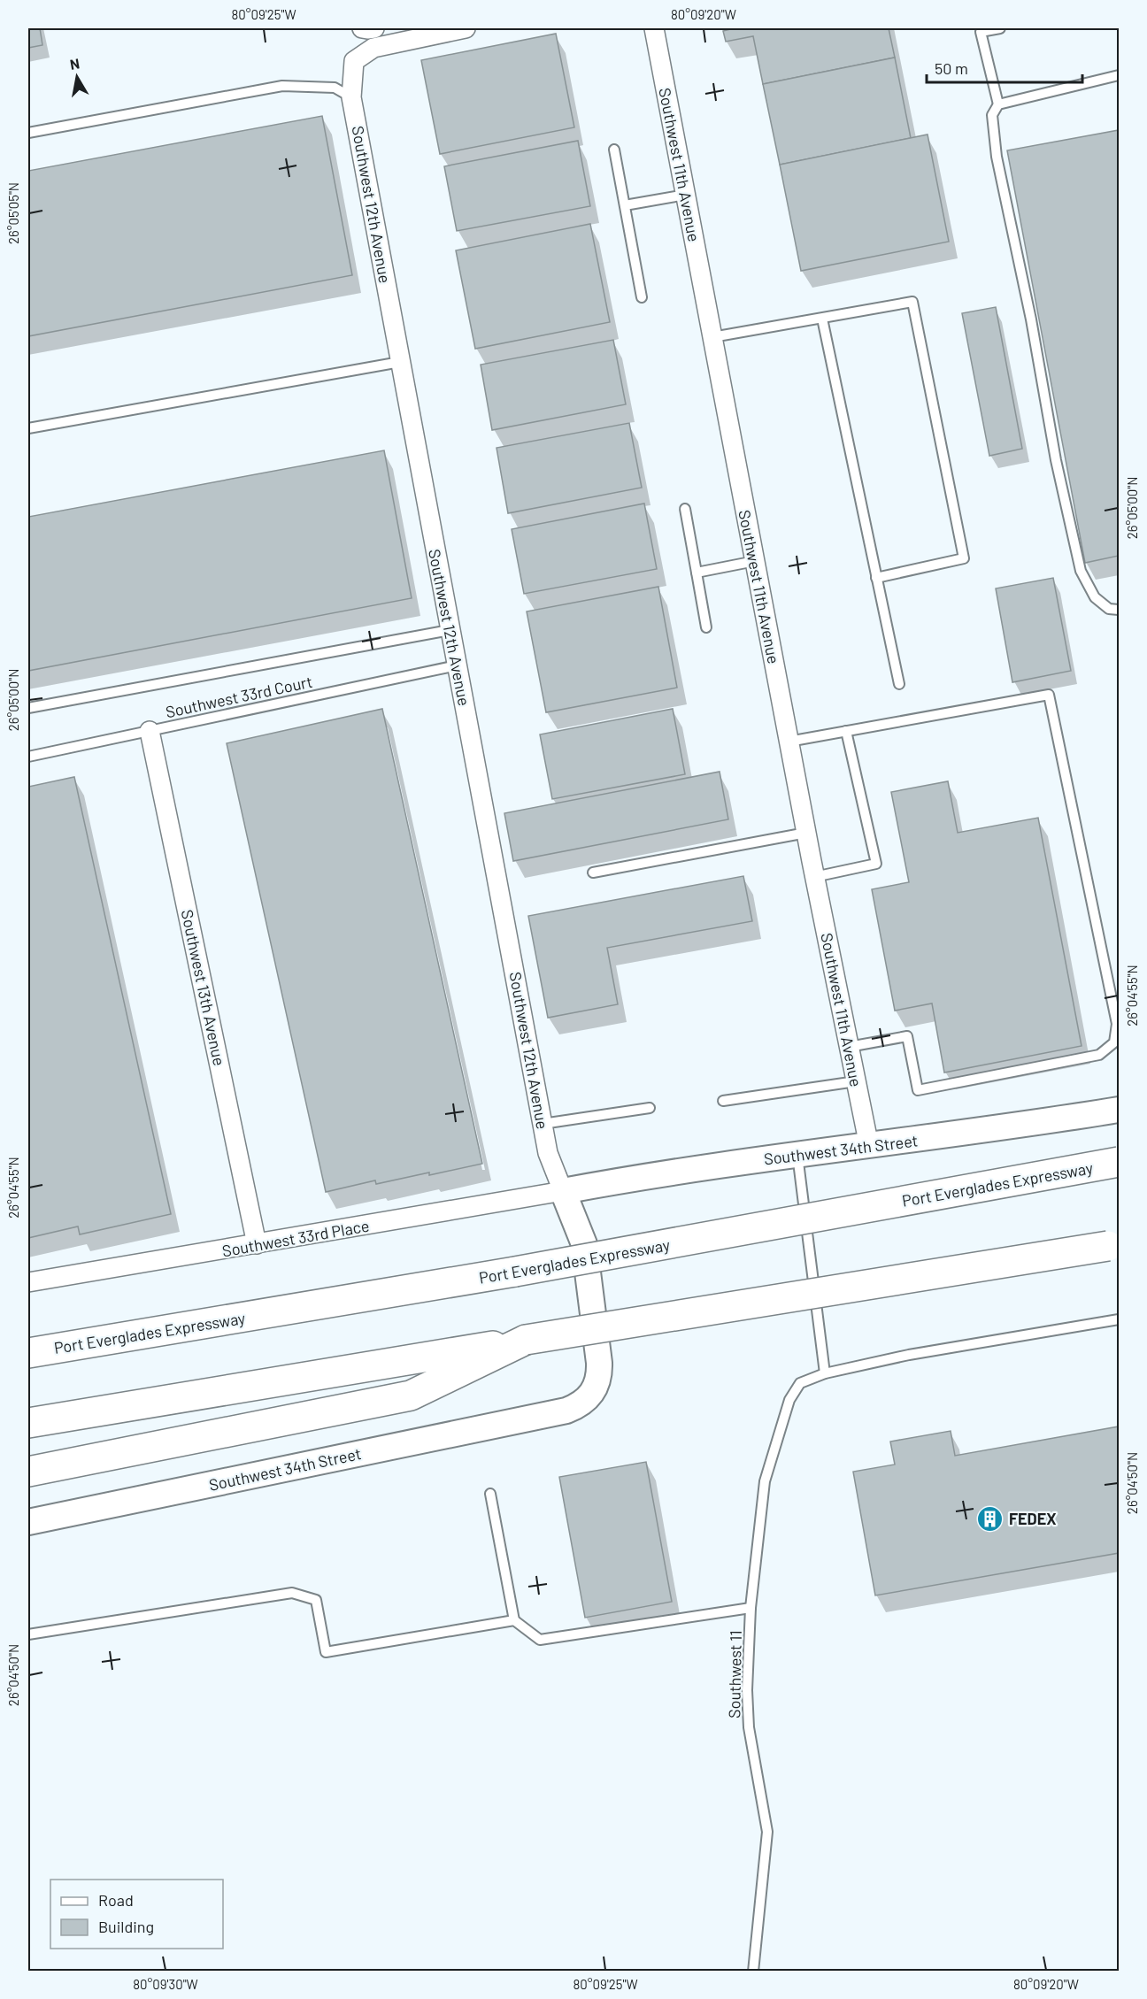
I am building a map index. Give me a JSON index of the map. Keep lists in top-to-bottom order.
{
  "streets": {
    "highway": ["Port Everglades Expressway"],
    "street": [
      "Southwest 11th Avenue",
      "Southwest 12th Avenue",
      "Southwest 13th Avenue",
      "Southwest 34th Street",
      "Southwest 33rd Place"
    ],
    "lane": ["Southwest 33rd Court", "Southwest 11"]
  },
  "crossings": [
    ["Southwest 11th Avenue", "Southwest 34th Street"],
    ["Southwest 12th Avenue", "Southwest 33rd Court"],
    ["Southwest 12th Avenue", "Southwest 34th Street"],
    ["Southwest 12th Avenue", "Southwest 33rd Place"],
    ["Southwest 33rd Court", "Southwest 13th Avenue"],
    ["Southwest 13th Avenue", "Southwest 33rd Place"],
    ["Southwest 34th Street", "Southwest 33rd Place"]
  ],
  "places": {
    "building": ["FEDEX"]
  },
  "legend": ["Road", "Building"],
  "scale_bar": "50 m",
  "north": "top",
  "coordinates": [
    "80°09'25\"W",
    "80°09'20\"W",
    "26°05'05\"N",
    "26°05'00\"N",
    "26°04'55\"N",
    "26°04'50\"N",
    "80°09'30\"W"
  ]
}
